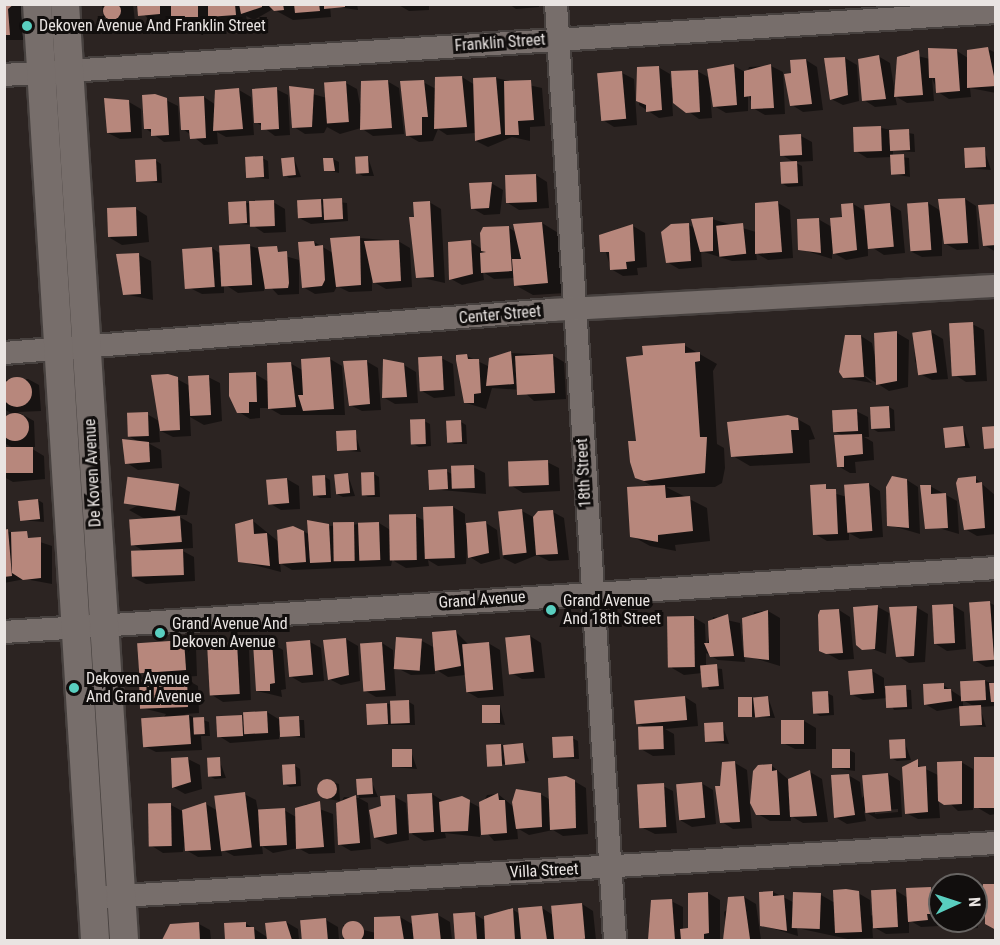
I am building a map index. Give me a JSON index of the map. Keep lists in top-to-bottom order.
{
  "streets": {
    "street": [
      "Franklin Street",
      "Center Street",
      "De Koven Avenue",
      "18th Street",
      "Grand Avenue",
      "Villa Street"
    ]
  },
  "crossings": [
    ["Franklin Street", "De Koven Avenue"],
    ["Franklin Street", "18th Street"],
    ["Center Street", "De Koven Avenue"],
    ["Center Street", "18th Street"],
    ["De Koven Avenue", "Grand Avenue"],
    ["De Koven Avenue", "Villa Street"],
    ["18th Street", "Grand Avenue"],
    ["18th Street", "Villa Street"]
  ],
  "places": [
    "Dekoven Avenue And Franklin Street",
    "Grand Avenue And 18th Street",
    "Grand Avenue And Dekoven Avenue",
    "Dekoven Avenue And Grand Avenue"
  ],
  "north": "right"
}
